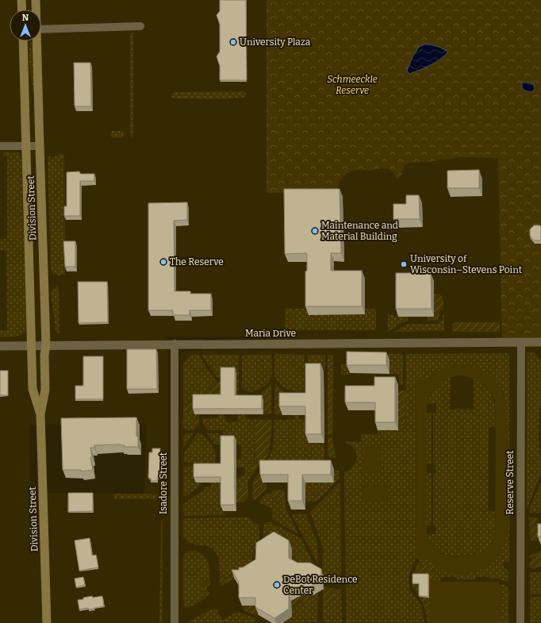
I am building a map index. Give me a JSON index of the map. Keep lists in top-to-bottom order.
{
  "streets": {
    "main road": ["Division Street"],
    "street": ["Maria Drive", "Reserve Street", "Isadore Street"]
  },
  "crossings": [
    ["Division Street", "Maria Drive"],
    ["Maria Drive", "Reserve Street"],
    ["Maria Drive", "Isadore Street"]
  ],
  "parks": ["Schmeeckle Reserve"],
  "places": [
    "University Plaza",
    "Maintenance and Material Building",
    "The Reserve",
    "University of Wisconsin–Stevens Point",
    "DeBot Residence Center"
  ],
  "north": "top"
}
